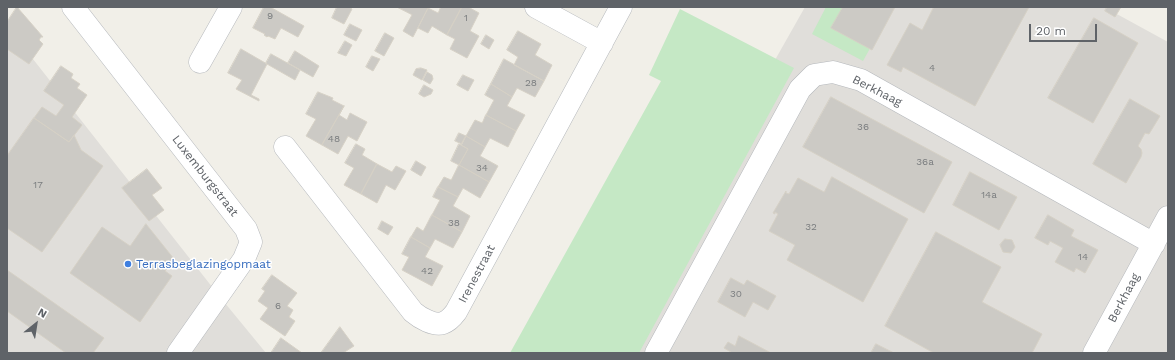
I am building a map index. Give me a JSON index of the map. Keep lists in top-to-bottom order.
{
  "streets": {
    "street": ["Berkhaag", "Luxemburgstraat", "Irenestraat"]
  },
  "places": ["Terrasbeglazingopmaat"],
  "house_numbers": [
    "9",
    "1",
    "4",
    "28",
    "36",
    "48",
    "36a",
    "34",
    "17",
    "14a",
    "38",
    "32",
    "14",
    "42",
    "30",
    "6"
  ],
  "scale_bar": "20 m",
  "north": "top right"
}
